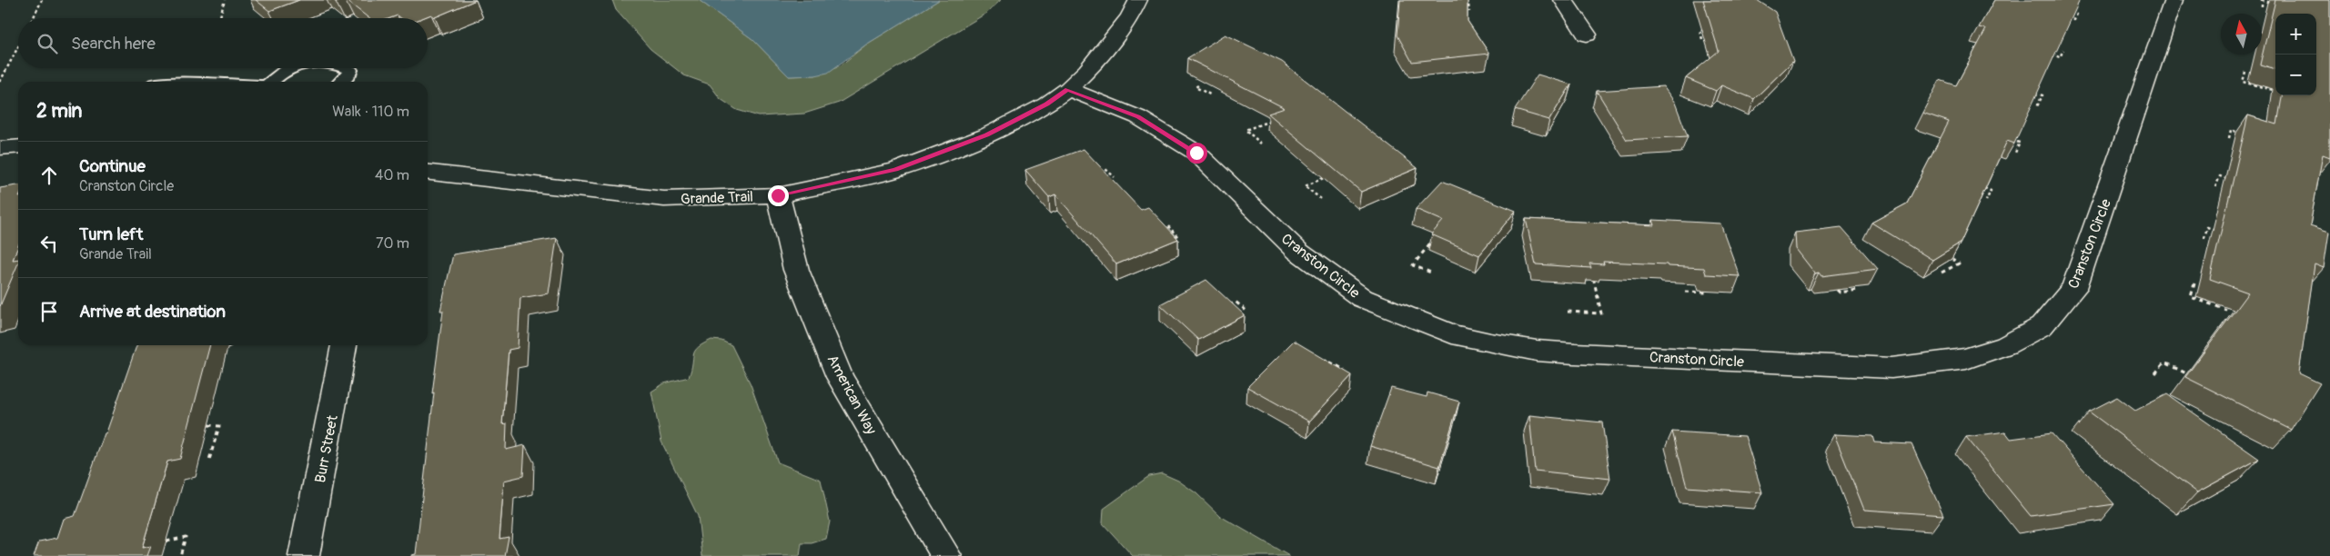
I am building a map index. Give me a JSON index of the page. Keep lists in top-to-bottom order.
{
  "streets": {
    "street": [
      "Grande Trail",
      "Cranston Circle",
      "American Way",
      "Burr Street"
    ]
  },
  "crossings": [
    ["Grande Trail", "Cranston Circle"],
    ["Grande Trail", "American Way"]
  ],
  "north": "top",
  "page": {
    "map_buttons": ["+", "−"],
    "search": "Search here",
    "heading": ["2 min", "Walk · 110 m"],
    "list": [
      ["Continue", "Cranston Circle", "40 m"],
      ["Turn left", "Grande Trail", "70 m"],
      "Arrive at destination"
    ]
  }
}
